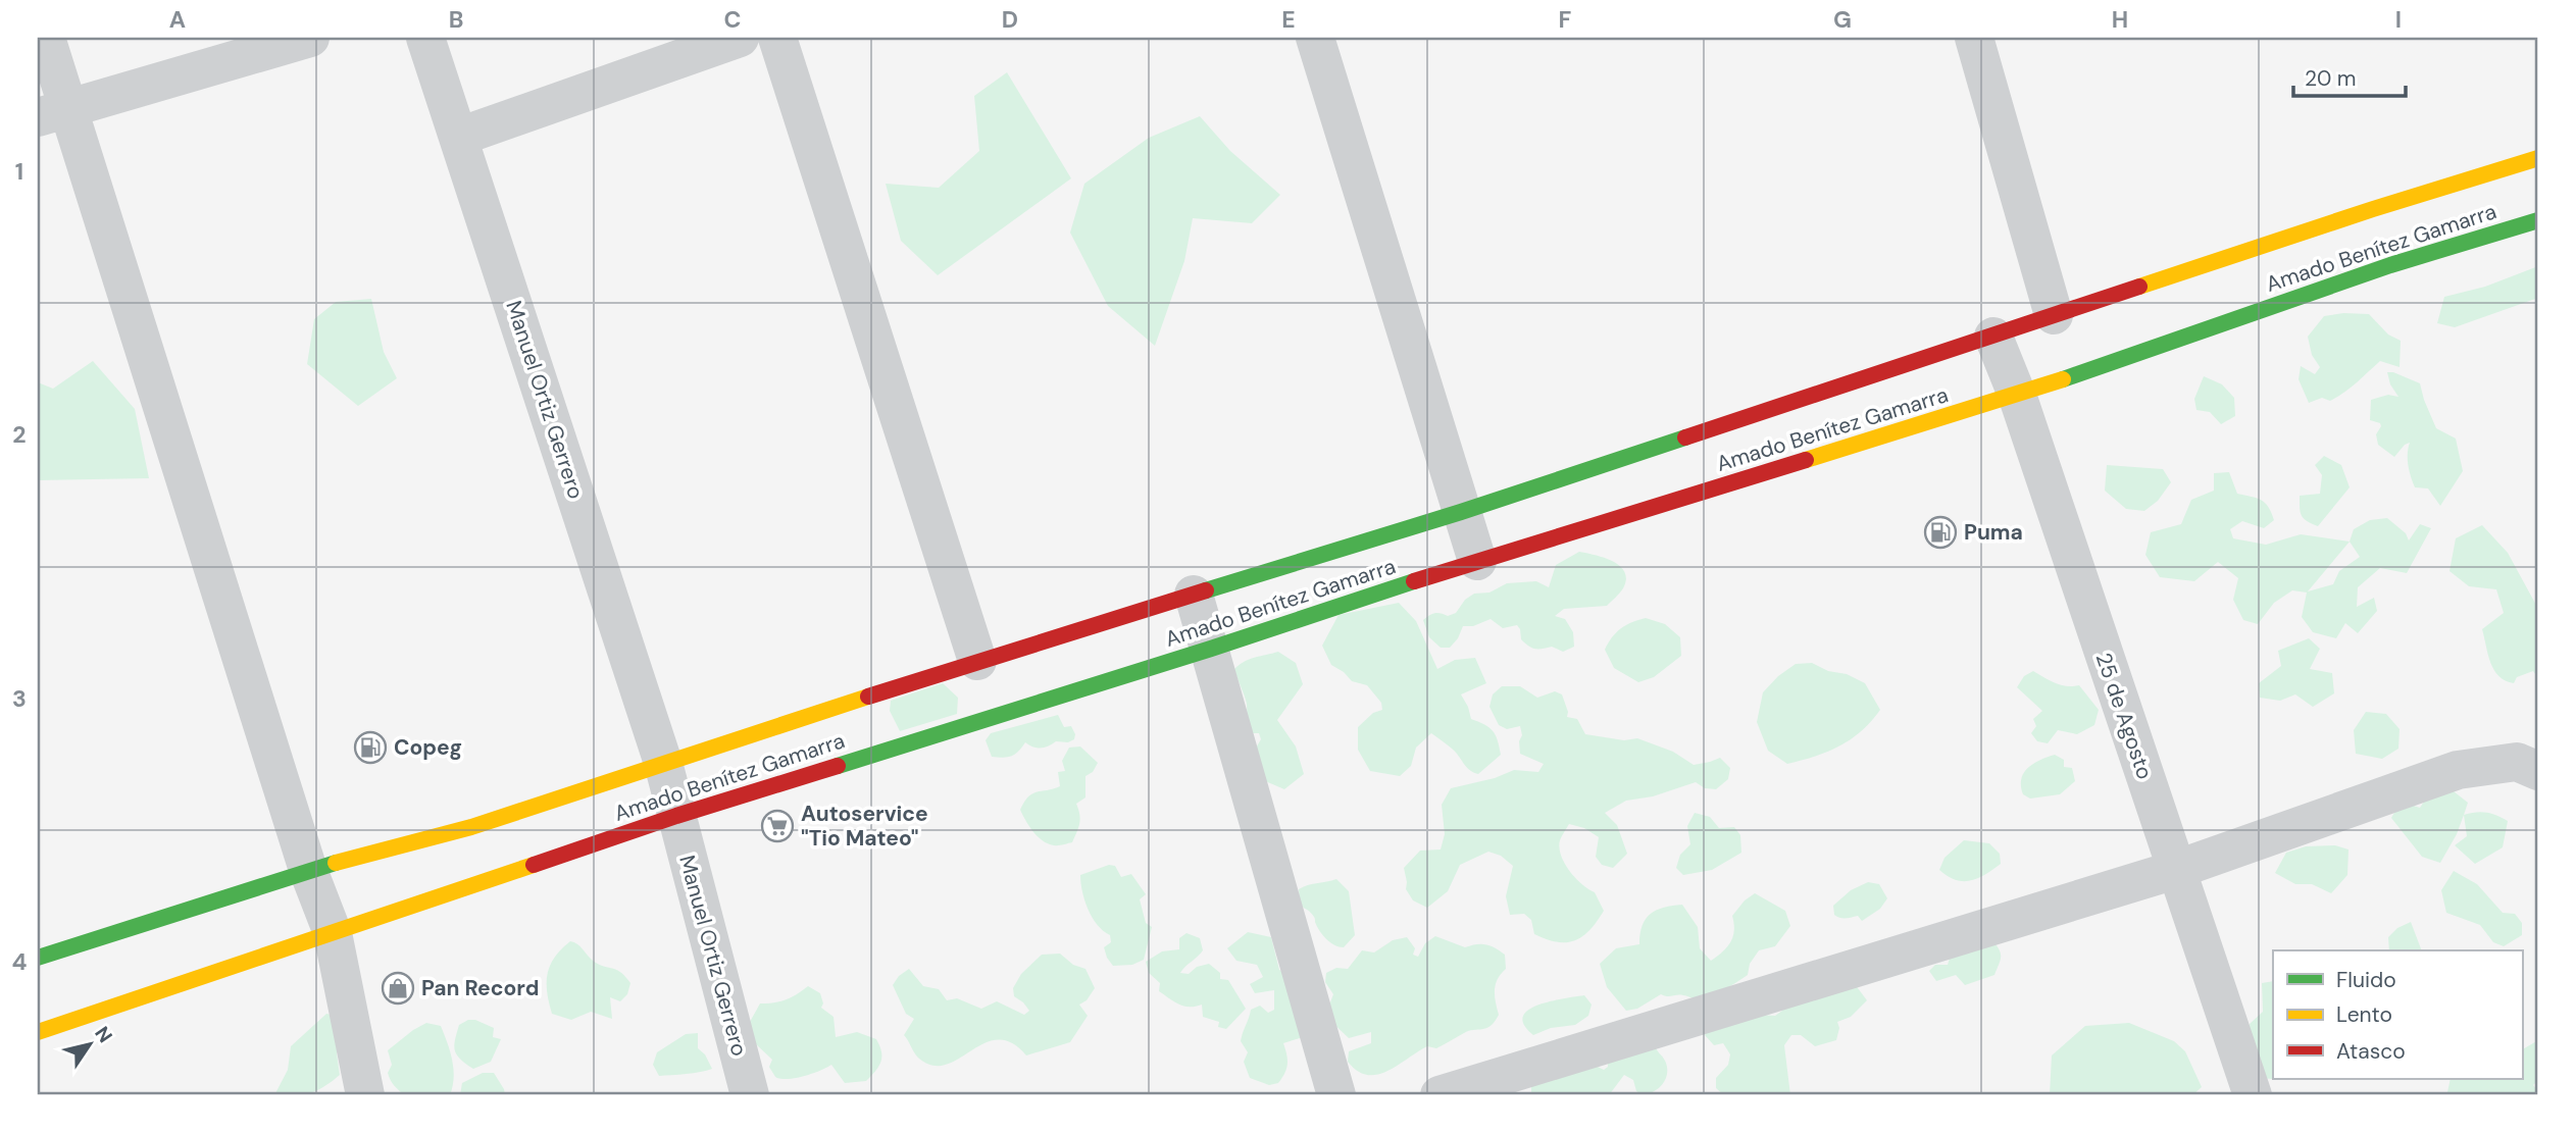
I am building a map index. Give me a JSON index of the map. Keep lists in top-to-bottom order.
{
  "streets": {
    "main road": ["Amado Benítez Gamarra"],
    "street": ["Manuel Ortiz Gerrero", "25 de Agosto"]
  },
  "crossings": [
    ["Amado Benítez Gamarra", "Manuel Ortiz Gerrero"],
    ["Amado Benítez Gamarra", "25 de Agosto"]
  ],
  "places": {
    "fuel station": ["Puma", "Copeg"],
    "supermarket": ["Autoservice \"Tio Mateo\""],
    "shop": ["Pan Record"]
  },
  "legend": ["Fluido", "Lento", "Atasco"],
  "scale_bar": "20 m",
  "north": "top right",
  "grid": {
    "columns": [
      "A",
      "B",
      "C",
      "D",
      "E",
      "F",
      "G",
      "H",
      "I"
    ],
    "rows": [
      "1",
      "2",
      "3",
      "4"
    ]
  }
}
